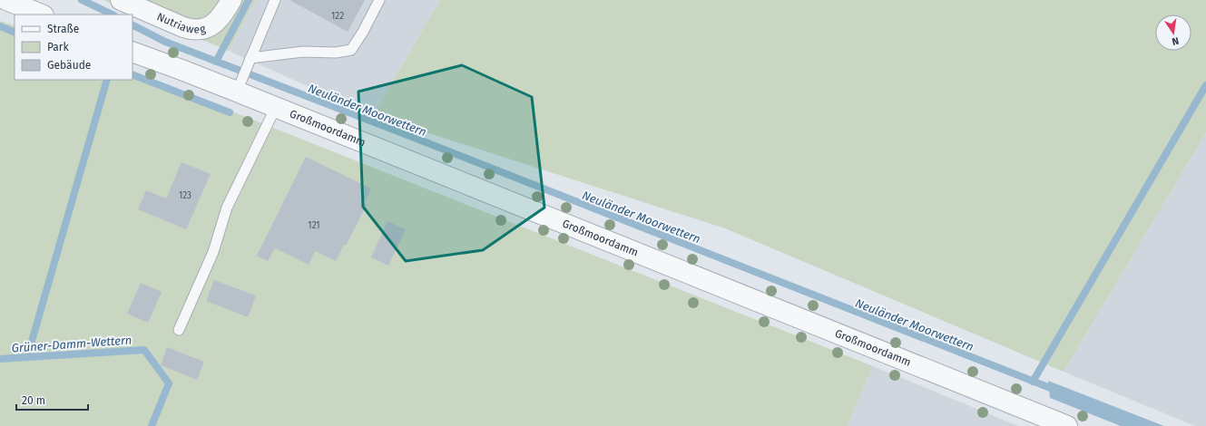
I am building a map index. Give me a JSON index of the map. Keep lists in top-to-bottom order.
{
  "streets": {
    "street": ["Nutriaweg", "Großmoordamm"]
  },
  "water": ["Neuländer Moorwettern", "Grüner-Damm-Wettern"],
  "house_numbers": ["122", "123", "121"],
  "legend": ["Straße", "Park", "Gebäude"],
  "scale_bar": "20 m",
  "north": "bottom"
}
